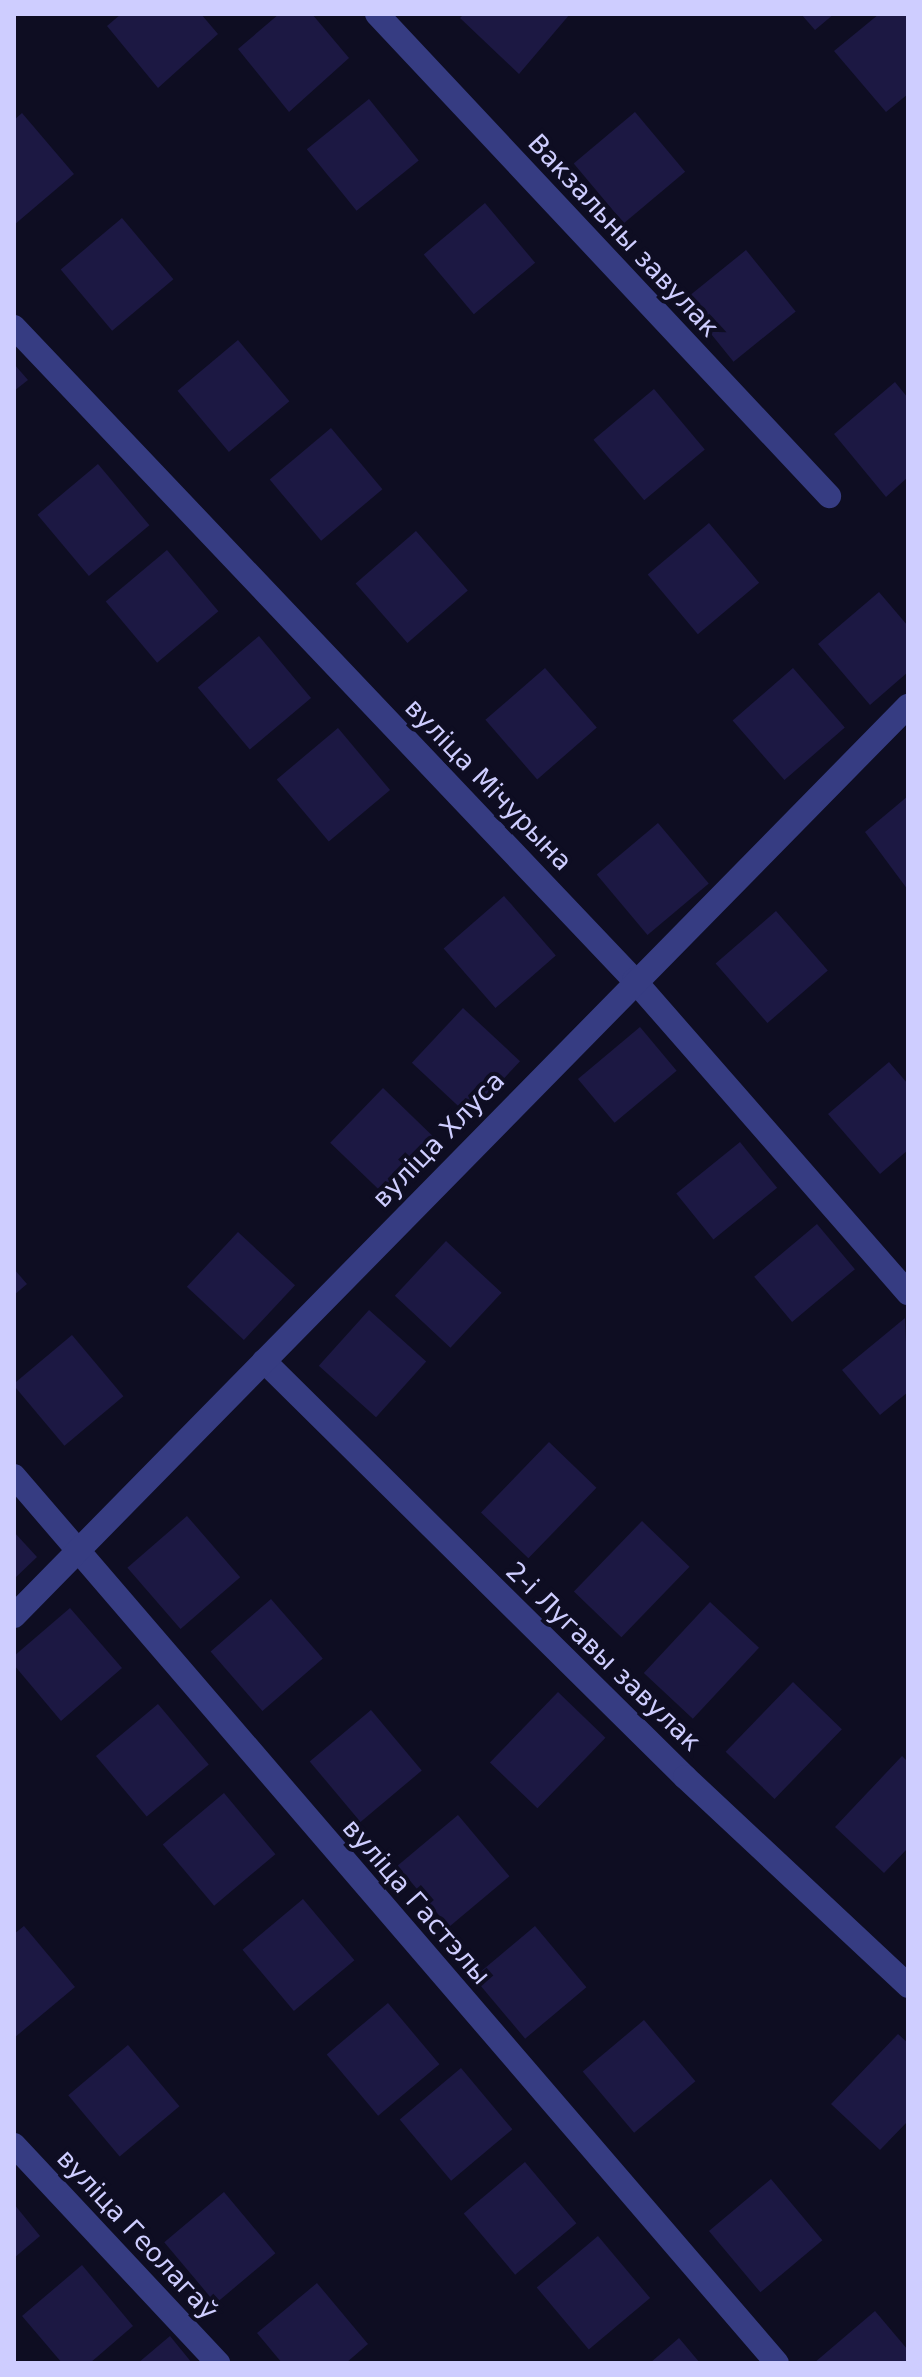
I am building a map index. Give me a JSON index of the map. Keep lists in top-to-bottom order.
{
  "streets": {
    "street": [
      "Вакзальны завулак",
      "вуліца Мічурына",
      "вуліца Хлуса",
      "2-і Лугавы завулак",
      "вуліца Гастэлы",
      "вуліца Геолагаў"
    ]
  },
  "crossings": [
    ["вуліца Мічурына", "вуліца Хлуса"],
    ["вуліца Хлуса", "2-і Лугавы завулак"],
    ["вуліца Хлуса", "вуліца Гастэлы"]
  ]
}
